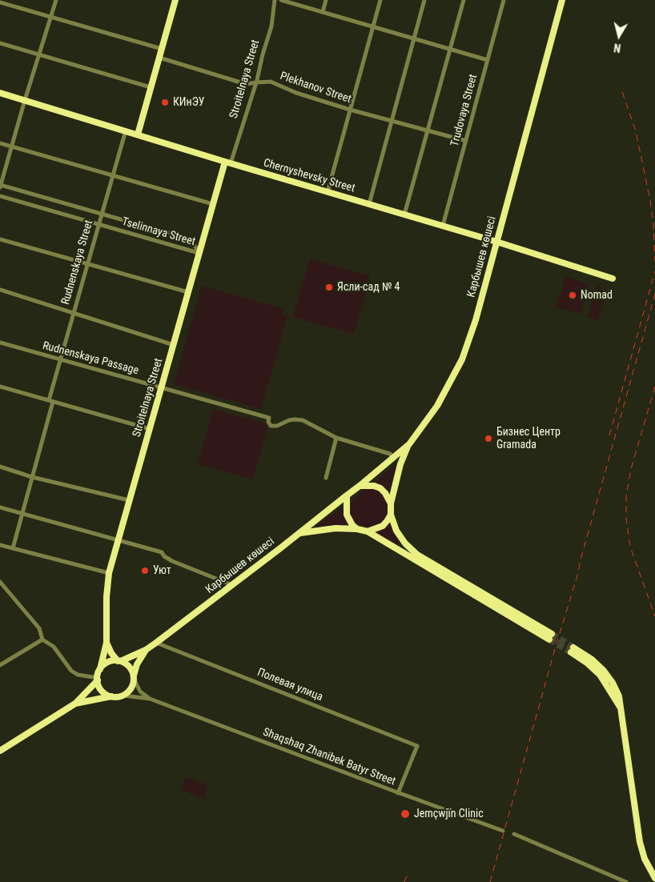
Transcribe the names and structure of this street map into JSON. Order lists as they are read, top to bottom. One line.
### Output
{"streets":{"main road":["Stroitelnaya Street","Chernyshevsky Street","Карбышев көшесі"],"street":["Plekhanov Street","Trudovaya Street","Tselinnaya Street","Rudnenskaya Street","Rudnenskaya Passage","Полевая улица","Shaqshaq Zhanibek Batyr Street"]},"crossings":[["Stroitelnaya Street","Plekhanov Street"],["Stroitelnaya Street","Chernyshevsky Street"],["Stroitelnaya Street","Tselinnaya Street"],["Stroitelnaya Street","Rudnenskaya Passage"],["Stroitelnaya Street","Shaqshaq Zhanibek Batyr Street"],["Plekhanov Street","Trudovaya Street"],["Trudovaya Street","Chernyshevsky Street"],["Chernyshevsky Street","Карбышев көшесі"],["Chernyshevsky Street","Rudnenskaya Street"],["Tselinnaya Street","Rudnenskaya Street"],["Карбышев көшесі","Полевая улица"],["Rudnenskaya Street","Rudnenskaya Passage"],["Полевая улица","Shaqshaq Zhanibek Batyr Street"]],"places":["КИнЭУ","Ясли-сад № 4","Nomad","Бизнес Центр Gramada","Уют","Jemçwjïn Clinic"],"north":"bottom"}
